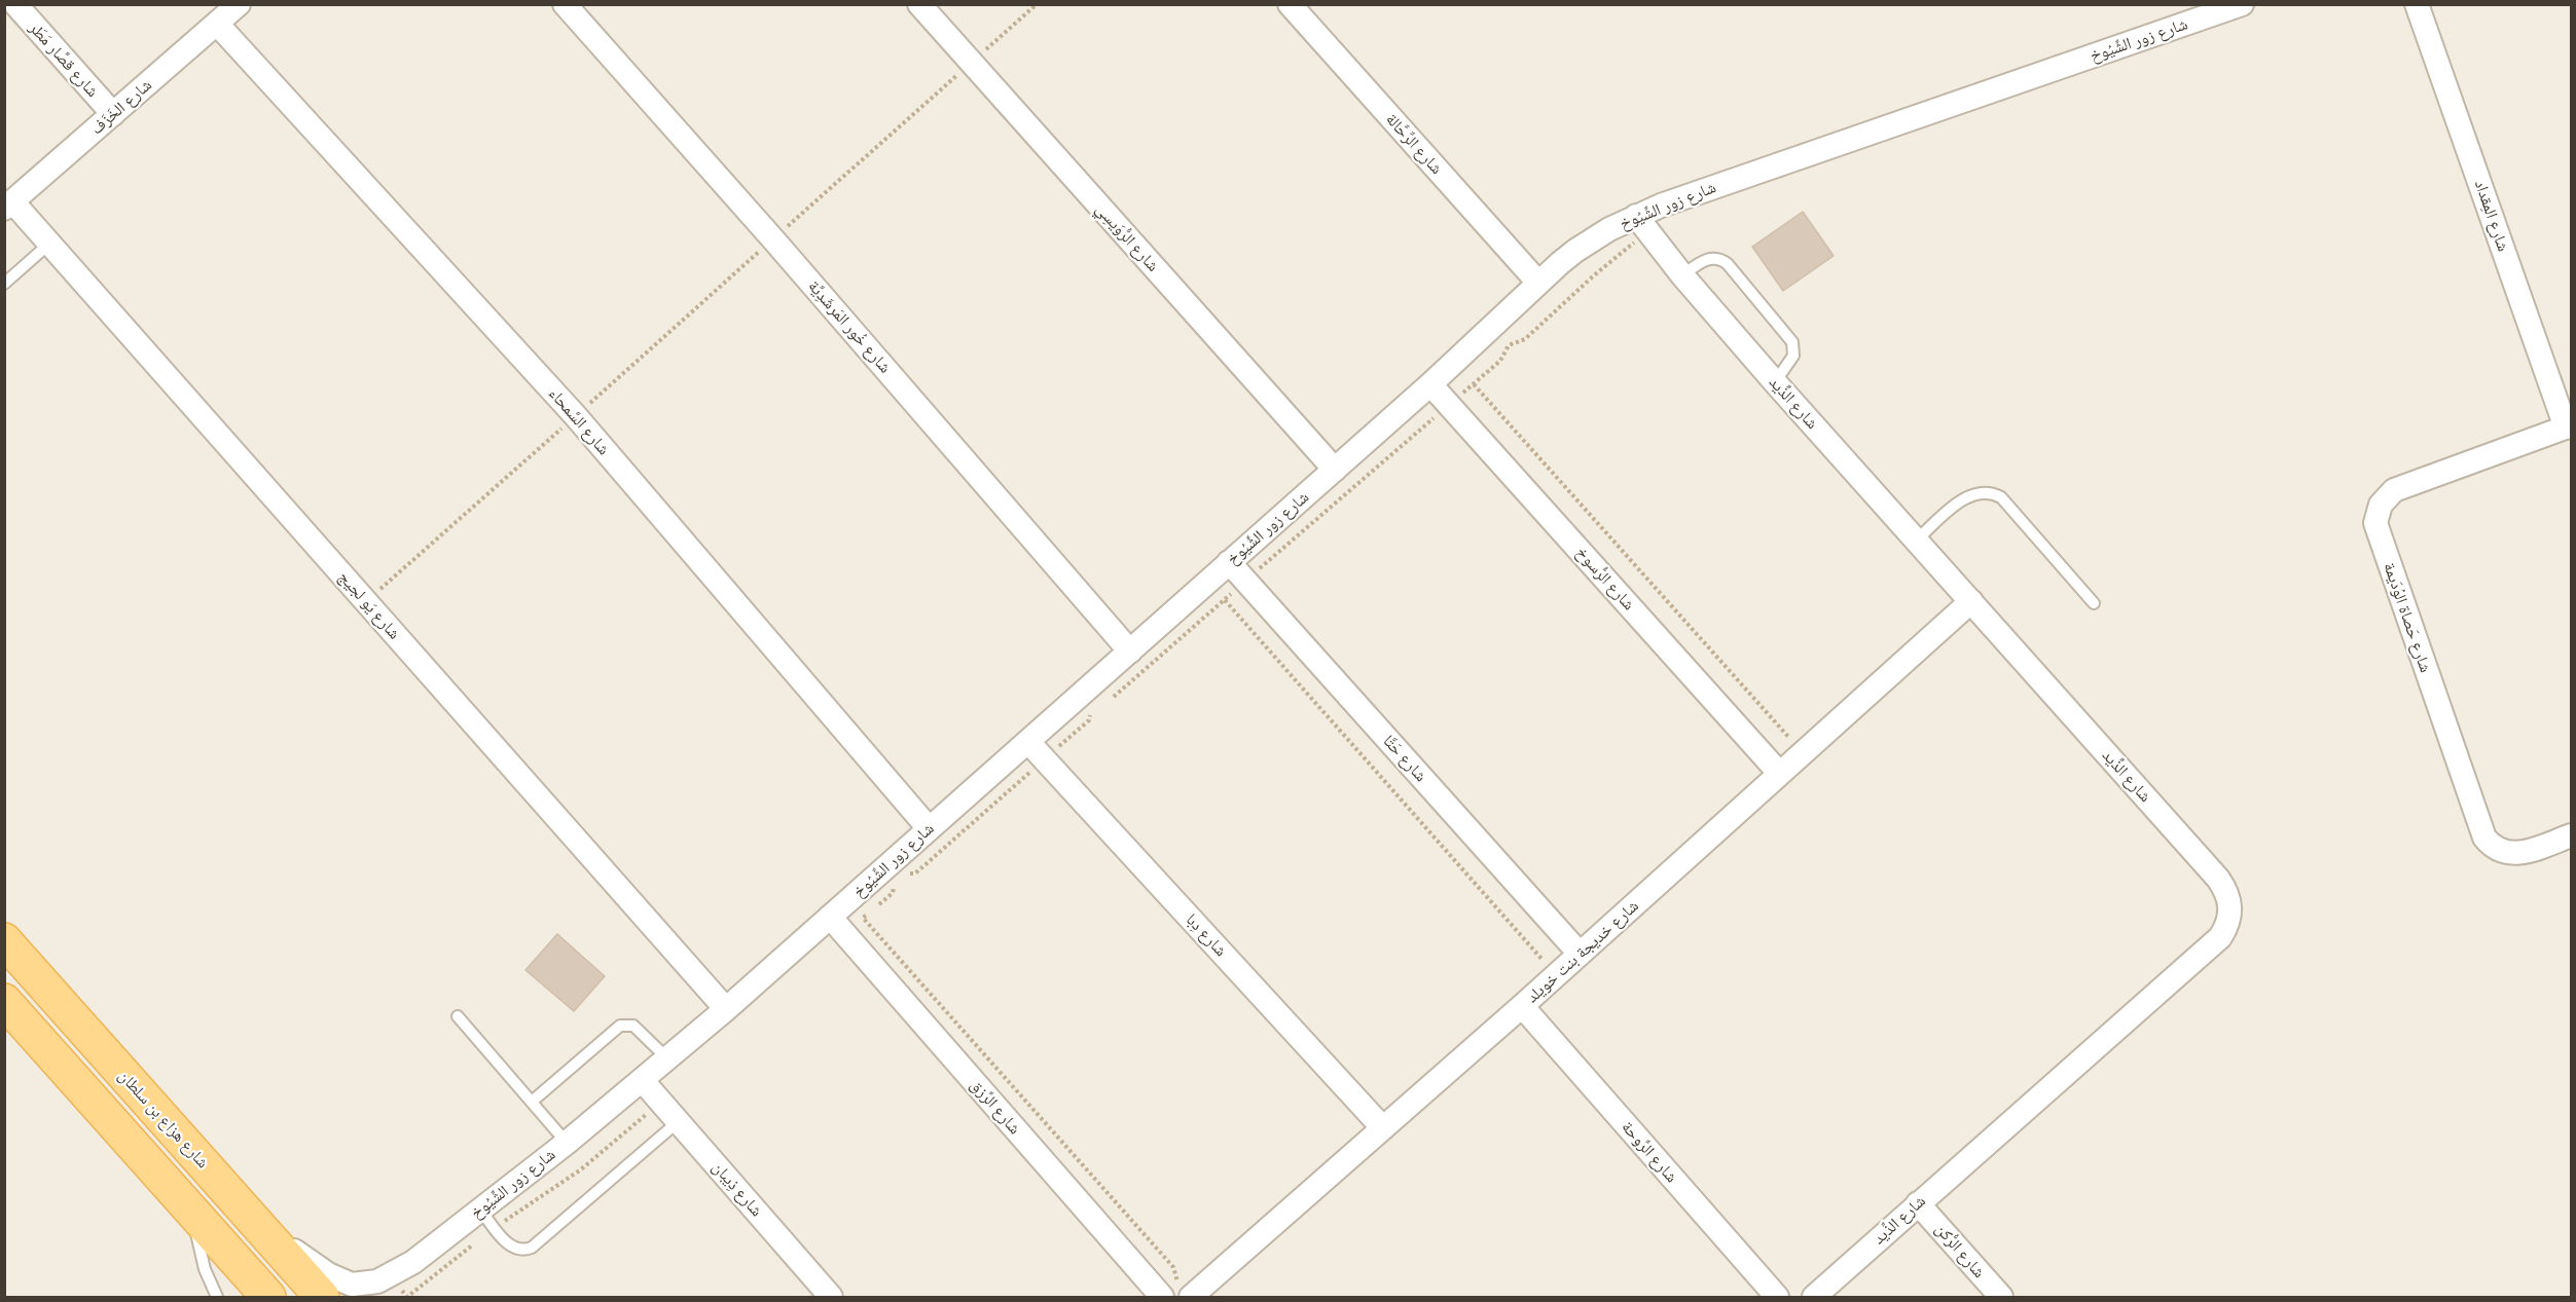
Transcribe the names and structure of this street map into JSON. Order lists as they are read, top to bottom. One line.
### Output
{"streets":{"main road":["شارع هزاع بن سلطان"],"street":["شارع زور الشِّيُوخ","شارع قصَّار مَطَر","شارع الخَزَف","شارع الرَّحَّالة","شارع المِقداد","شارع الرُّوَيسِي","شارع خُور المَرشَدِيَّة","شارع الذِّيد","شارع السَّمحاء","شارع الرُّسوخ","شارع يَو لجيج","شارع حَصاة الوُدَيمة","شارع حَتَّا","شارع دِبا","شارع خديجة بنت خويلد","شارع الرِّزق","شارع الرَّوحة","شارع ذِيبان","شارع الرُّكن"]},"crossings":[["شارع زور الشِّيُوخ","شارع الرَّحَّالة"],["شارع زور الشِّيُوخ","شارع الرُّوَيسِي"],["شارع زور الشِّيُوخ","شارع خُور المَرشَدِيَّة"],["شارع زور الشِّيُوخ","شارع الذِّيد"],["شارع زور الشِّيُوخ","شارع السَّمحاء"],["شارع زور الشِّيُوخ","شارع الرُّسوخ"],["شارع زور الشِّيُوخ","شارع يَو لجيج"],["شارع زور الشِّيُوخ","شارع حَتَّا"],["شارع زور الشِّيُوخ","شارع دِبا"],["شارع زور الشِّيُوخ","شارع الرِّزق"],["شارع زور الشِّيُوخ","شارع هزاع بن سلطان"],["شارع زور الشِّيُوخ","شارع ذِيبان"],["شارع قصَّار مَطَر","شارع الخَزَف"],["شارع الخَزَف","شارع السَّمحاء"],["شارع الخَزَف","شارع يَو لجيج"],["شارع المِقداد","شارع حَصاة الوُدَيمة"],["شارع الذِّيد","شارع خديجة بنت خويلد"],["شارع الذِّيد","شارع الرُّكن"],["شارع الرُّسوخ","شارع خديجة بنت خويلد"],["شارع حَتَّا","شارع خديجة بنت خويلد"],["شارع دِبا","شارع خديجة بنت خويلد"],["شارع خديجة بنت خويلد","شارع الرَّوحة"]]}
